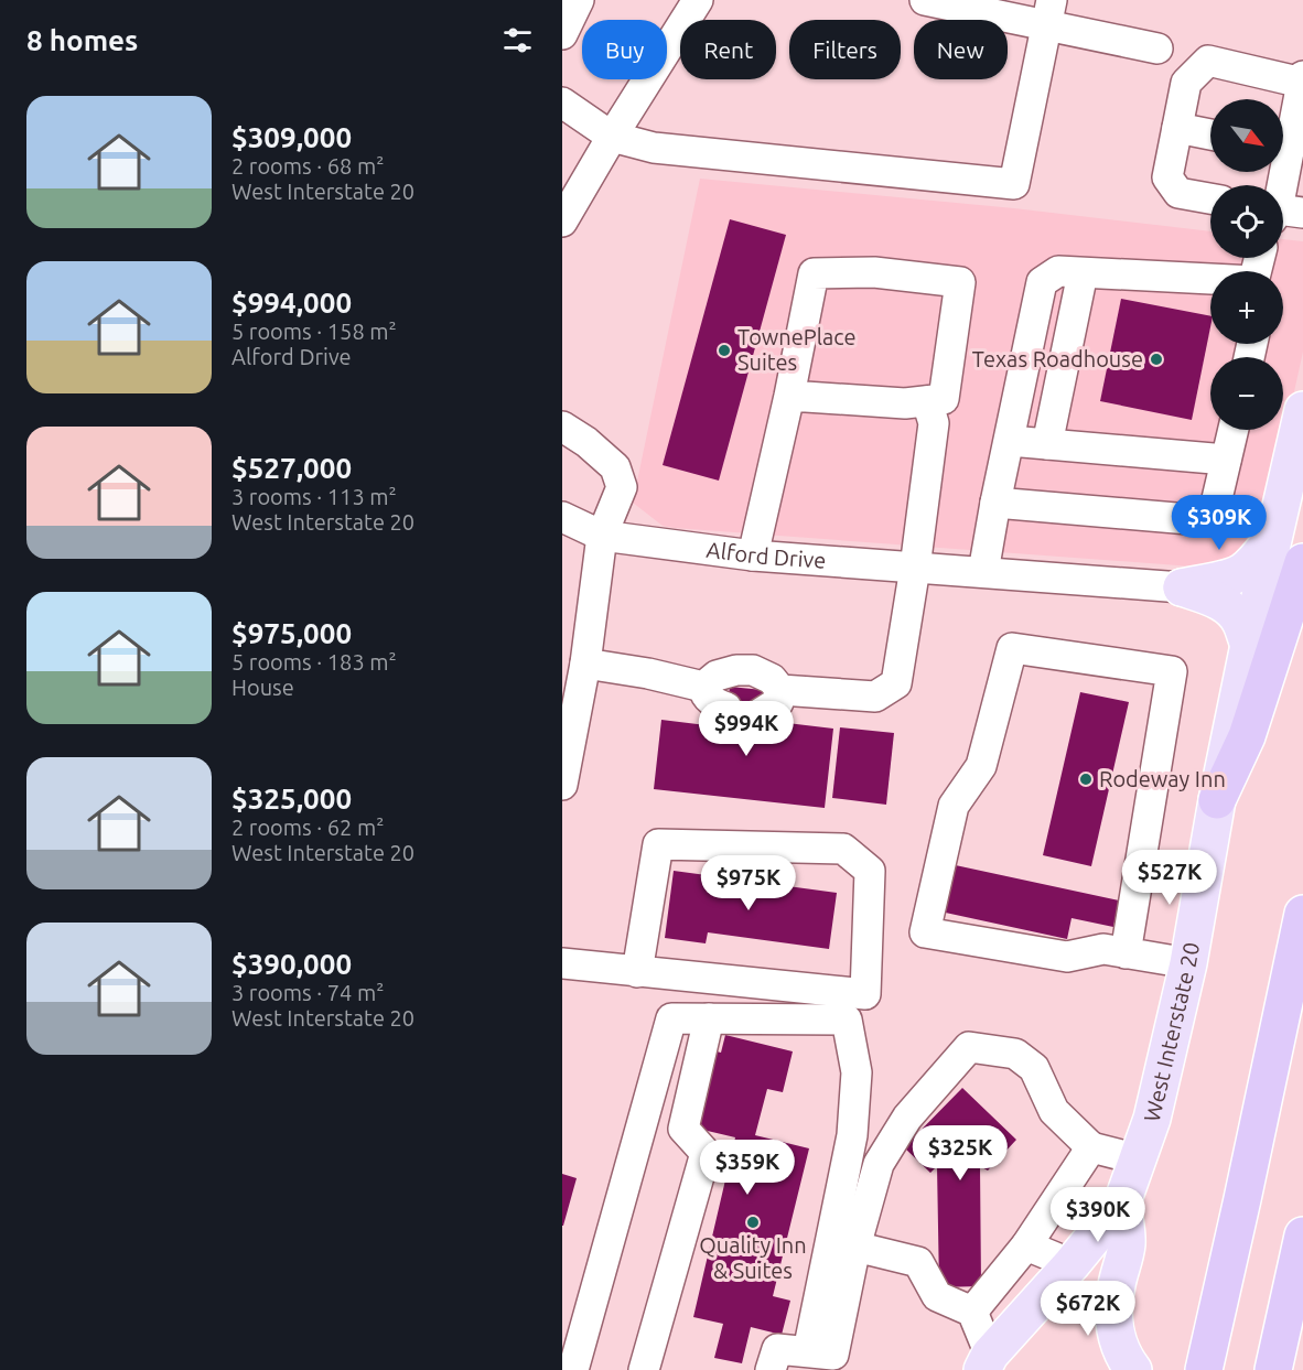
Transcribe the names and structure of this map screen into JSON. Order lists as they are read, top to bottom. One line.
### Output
{"streets":{"main road":["West Interstate 20"],"street":["Alford Drive"]},"places":["TownePlace Suites","Texas Roadhouse","Rodeway Inn","Quality Inn & Suites"],"north":"bottom right","page":{"heading":"8 homes","chip":["Buy","Rent","Filters","New"],"list":[{"name":"$309,000","note":"2 rooms · 68 m² · West Interstate 20"},{"name":"$994,000","note":"5 rooms · 158 m² · Alford Drive"},{"name":"$527,000","note":"3 rooms · 113 m² · West Interstate 20"},{"name":"$975,000","note":"5 rooms · 183 m² · House"},{"name":"$325,000","note":"2 rooms · 62 m² · West Interstate 20"},{"name":"$390,000","note":"3 rooms · 74 m² · West Interstate 20"}],"map_buttons":["+","−"],"price":["$309K","$994K","$527K","$975K","$325K","$359K","$390K","$672K"]}}
